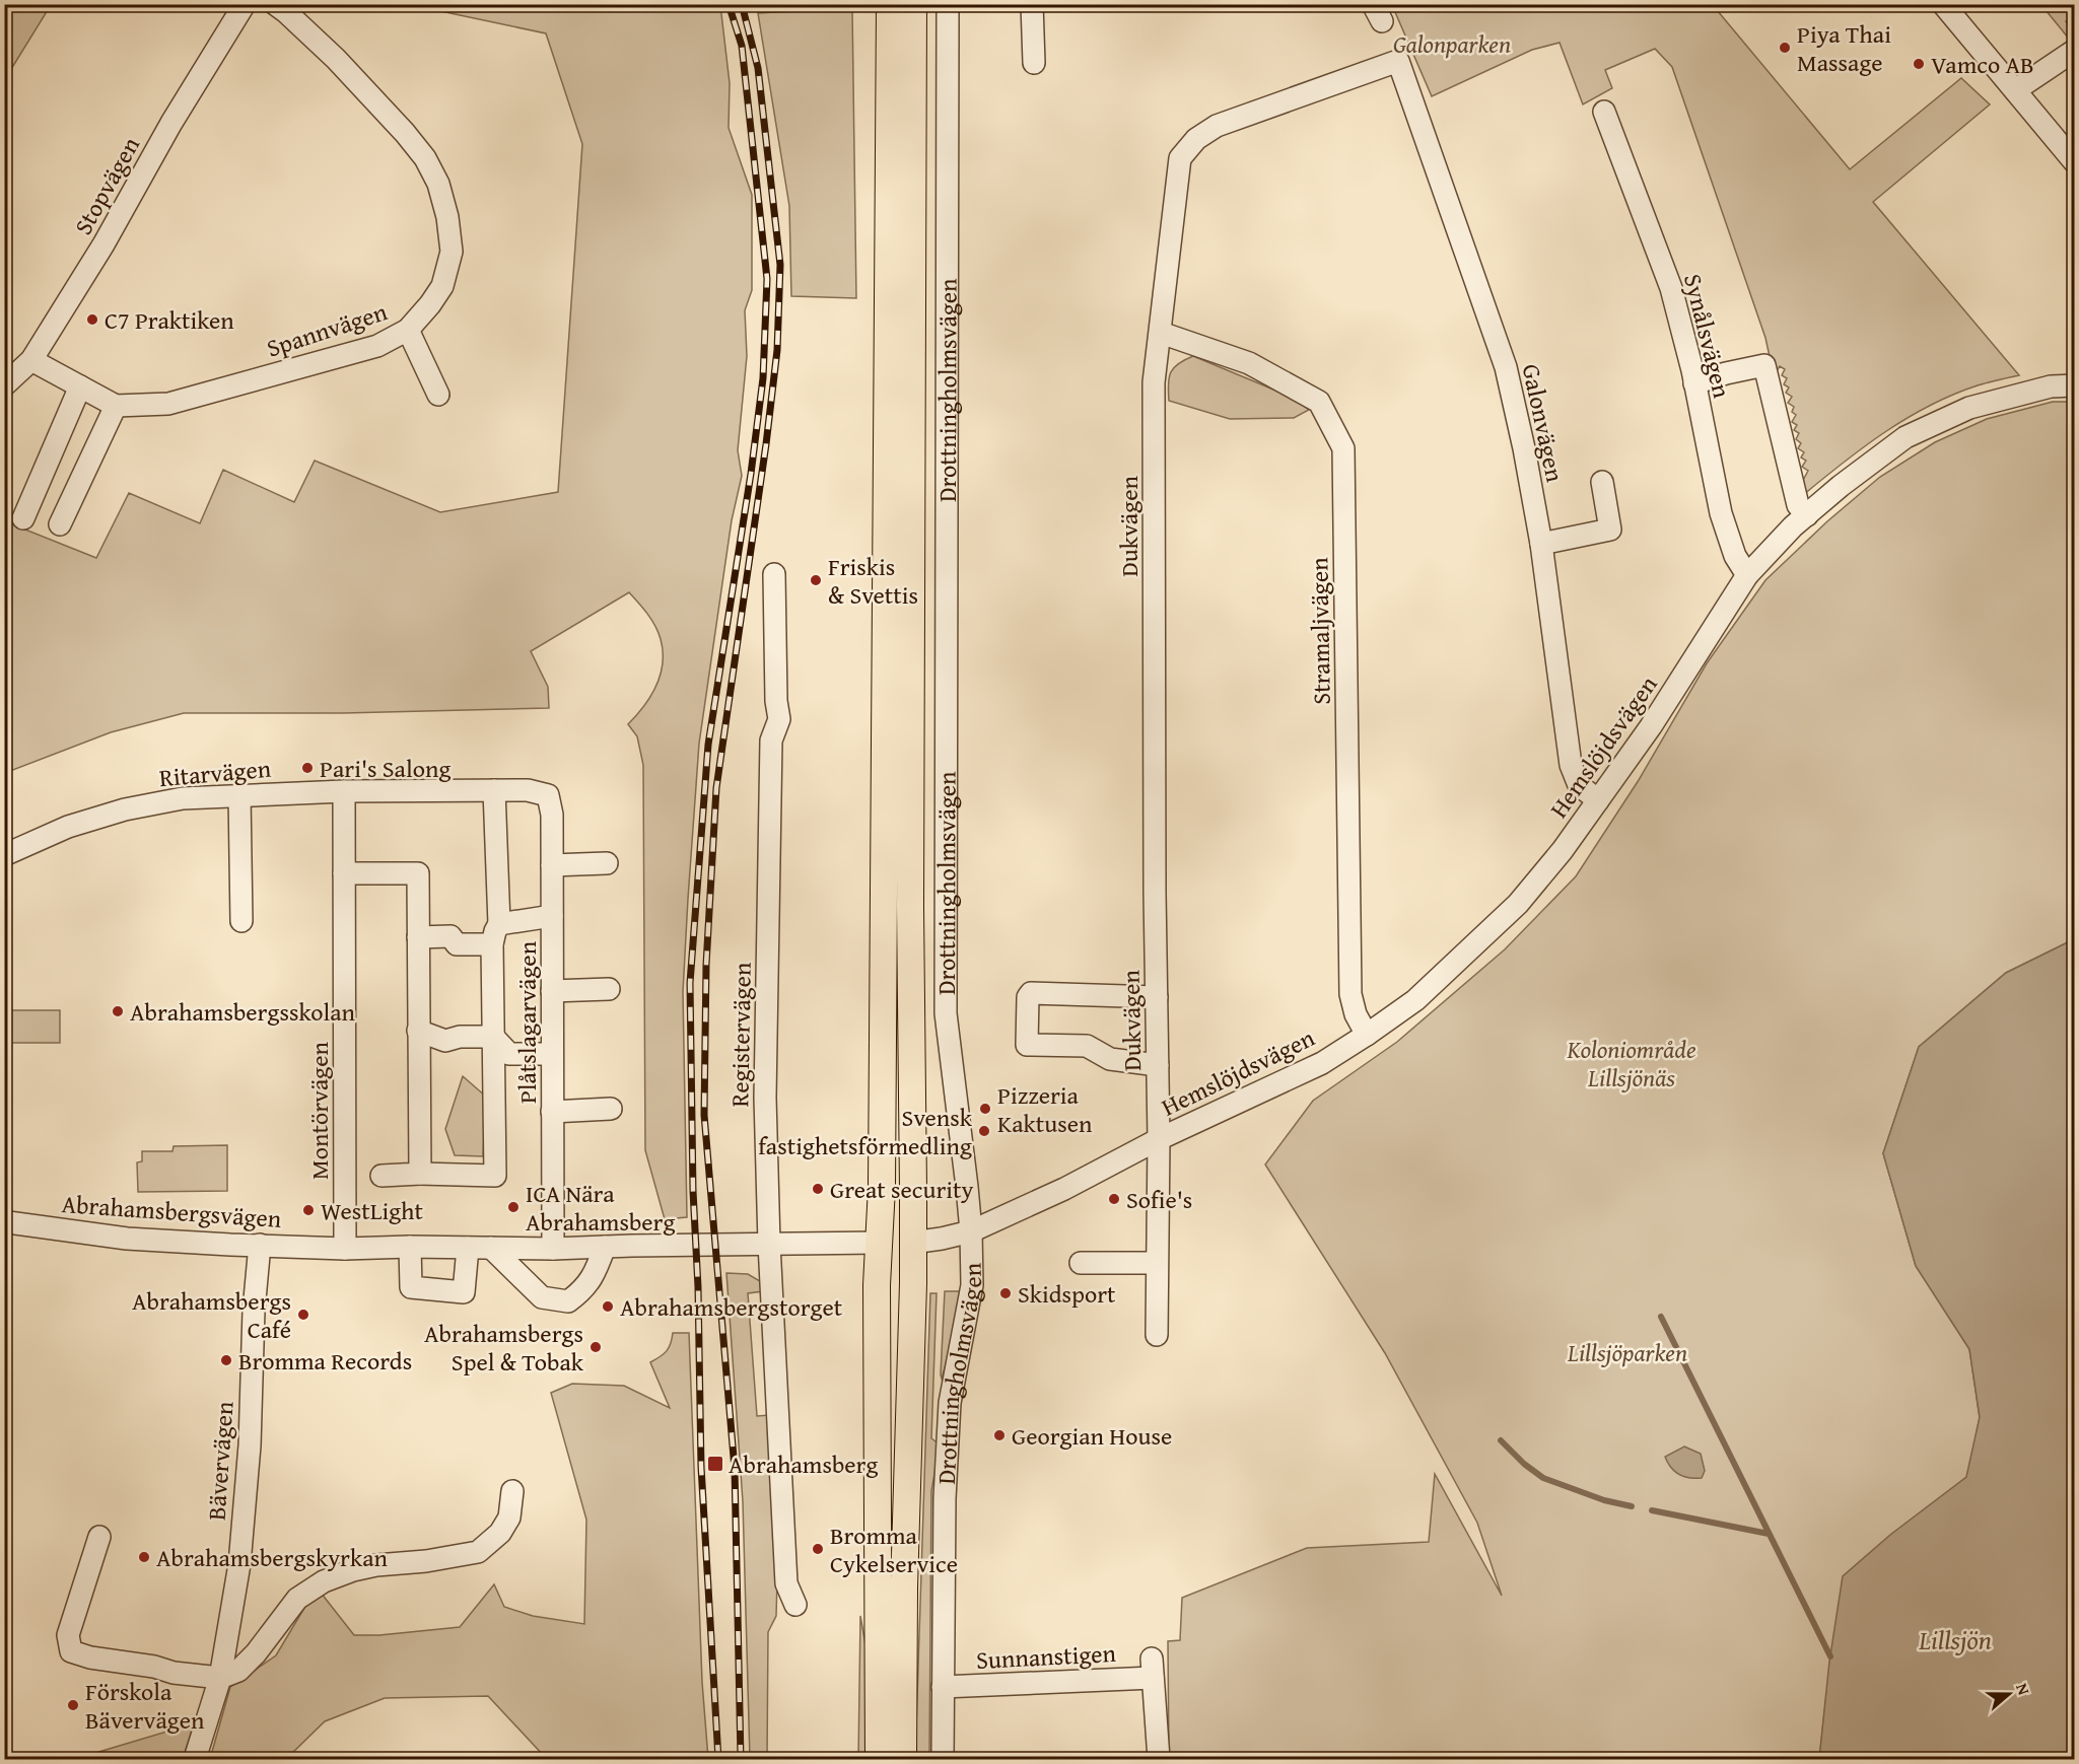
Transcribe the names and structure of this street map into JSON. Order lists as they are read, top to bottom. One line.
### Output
{"streets":{"main road":["Drottningholmsvägen"],"street":["Stopvägen","Spannvägen","Synålsvägen","Galonvägen","Dukvägen","Stramaljvägen","Hemslöjdsvägen","Ritarvägen","Plåtslagarvägen","Registervägen","Montörvägen","Abrahamsbergsvägen","Bävervägen","Sunnanstigen"]},"crossings":[["Synålsvägen","Hemslöjdsvägen"],["Drottningholmsvägen","Hemslöjdsvägen"],["Drottningholmsvägen","Sunnanstigen"],["Galonvägen","Dukvägen"],["Galonvägen","Hemslöjdsvägen"],["Dukvägen","Stramaljvägen"],["Dukvägen","Hemslöjdsvägen"],["Stramaljvägen","Hemslöjdsvägen"],["Ritarvägen","Plåtslagarvägen"],["Ritarvägen","Montörvägen"],["Plåtslagarvägen","Abrahamsbergsvägen"],["Registervägen","Abrahamsbergsvägen"],["Montörvägen","Abrahamsbergsvägen"],["Abrahamsbergsvägen","Bävervägen"]],"water":["Lillsjön"],"parks":["Galonparken","Koloniområde Lillsjönäs","Lillsjöparken"],"places":{"other":["Piya Thai Massage","Vamco AB","C7 Praktiken","Friskis & Svettis","Pari's Salong","Abrahamsbergsskolan","Pizzeria Kaktusen","Svensk fastighetsförmedling","Great security","Sofie's","ICA Nära Abrahamsberg","WestLight","Skidsport","Abrahamsbergstorget","Abrahamsbergs Café","Abrahamsbergs Spel & Tobak","Bromma Records","Georgian House","Bromma Cykelservice","Abrahamsbergskyrkan","Förskola Bävervägen"],"transit":["Abrahamsberg"]},"north":"right"}
